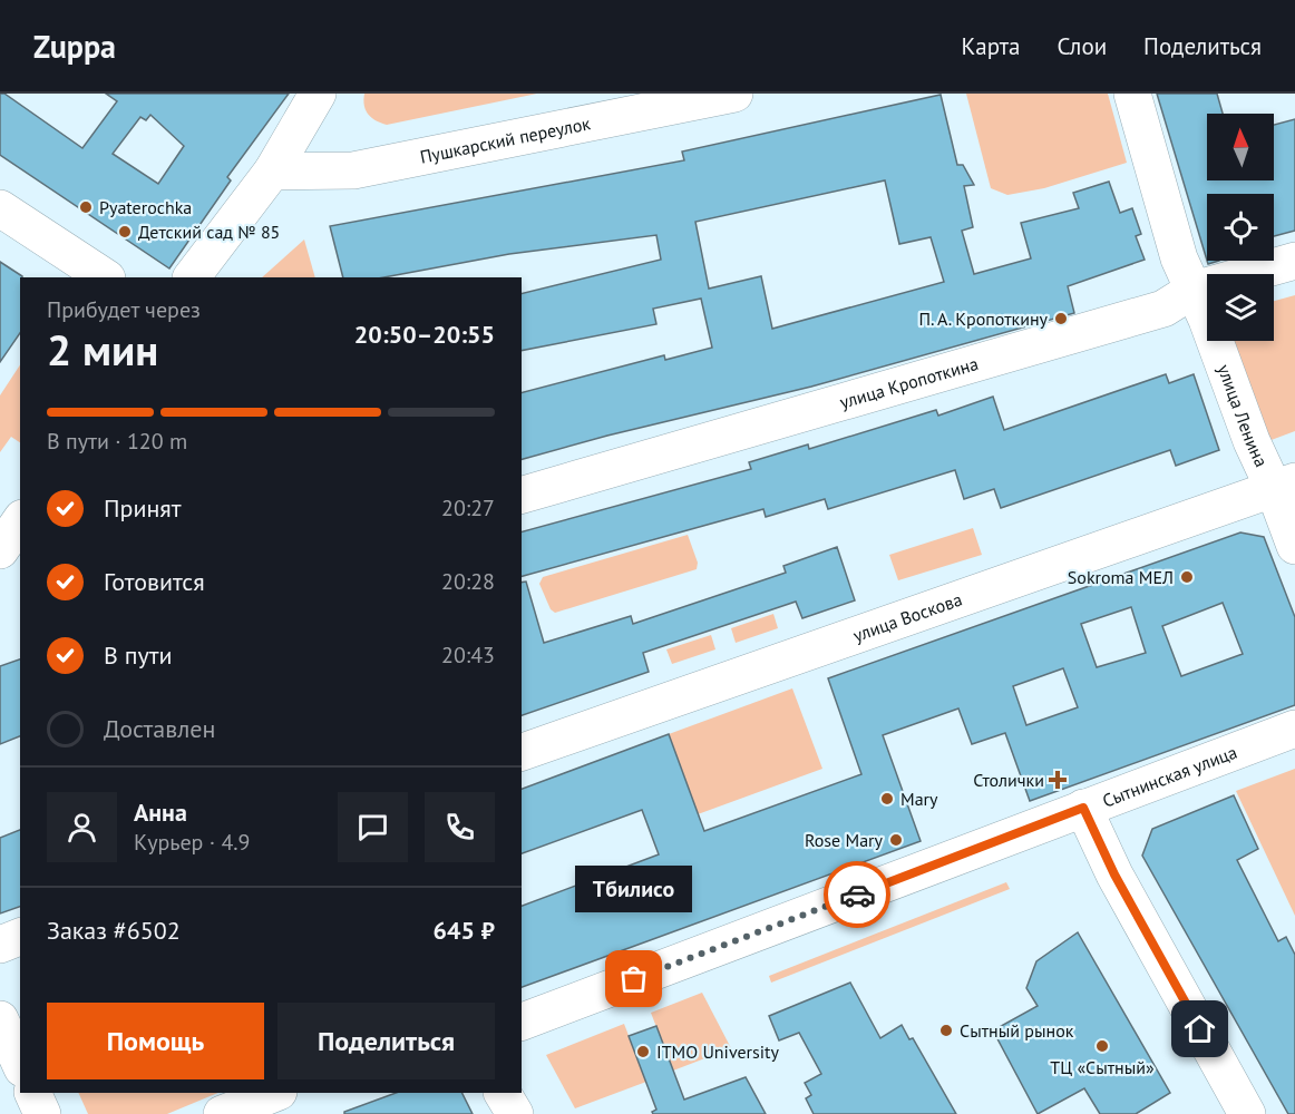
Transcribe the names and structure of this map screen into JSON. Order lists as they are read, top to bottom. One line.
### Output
{"streets":{"street":["Пушкарский переулок","улица Кропоткина","улица Ленина","улица Воскова","Сытнинская улица"]},"crossings":[["улица Кропоткина","улица Ленина"],["улица Ленина","улица Воскова"]],"places":{"other":["Pyaterochka","Детский сад № 85","П. А. Кропоткину","Sokroma МЕЛ","Mary","Rose Mary","Тбилисо","Сытный рынок","ТЦ «Сытный»","ITMO University"],"health":["Столички"]},"north":"top","page":{"header":"Zuppa","nav":["Карта","Слои","Поделиться"],"heading":["2 мин","Прибудет через","20:50–20:55"],"panel":["Анна","Курьер · 4.9","Заказ #6502","645 ₽"],"bar":"В пути · 120 m","list":[["Принят","20:27"],["Готовится","20:28"],["В пути","20:43"],"Доставлен"],"bubble":"Тбилисо","buttons":["Помощь","Поделиться"]}}
